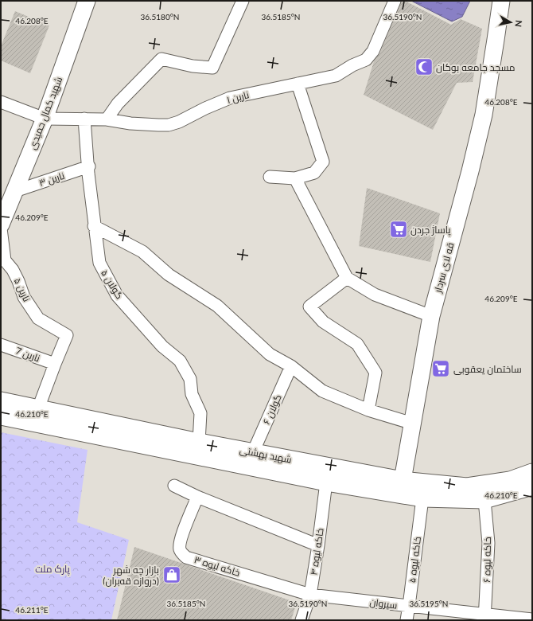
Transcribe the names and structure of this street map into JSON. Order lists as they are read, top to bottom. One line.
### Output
{"streets":{"main road":["شهید کمال حمیدی","قه لای سردار","شهید بهشتی"],"street":["نارین ۱","نارین ۳","گولان ۵","نارین ۵","نارین 7","گولان ۶","خاکه لیوه ۴","خاکه لیوه ۵","خاکه لیوه ۶","خاکه لیوه ۳","سیروان"]},"crossings":[["نارین ۱","شهید کمال حمیدی"],["نارین ۱","گولان ۵"],["شهید کمال حمیدی","نارین ۳"],["نارین ۳","گولان ۵"],["قه لای سردار","شهید بهشتی"],["گولان ۵","شهید بهشتی"],["نارین ۵","نارین 7"],["گولان ۶","شهید بهشتی"],["شهید بهشتی","خاکه لیوه ۴"],["شهید بهشتی","خاکه لیوه ۵"],["شهید بهشتی","خاکه لیوه ۶"],["خاکه لیوه ۴","خاکه لیوه ۳"],["خاکه لیوه ۴","سیروان"],["خاکه لیوه ۵","سیروان"],["خاکه لیوه ۶","سیروان"],["خاکه لیوه ۳","سیروان"]],"parks":["پارک ملت"],"places":{"mosque":["مسجد جامعه بوکان"],"supermarket":["پاساژ جردن","ساختمان یعقوبی"],"shop":["بازار چه شهر (دروازه قه‌بران)"]},"north":"right","coordinates":["36.5180°N","36.5185°N","36.5190°N","46.208°E","46.209°E","46.210°E","36.5195°N","46.211°E"]}
